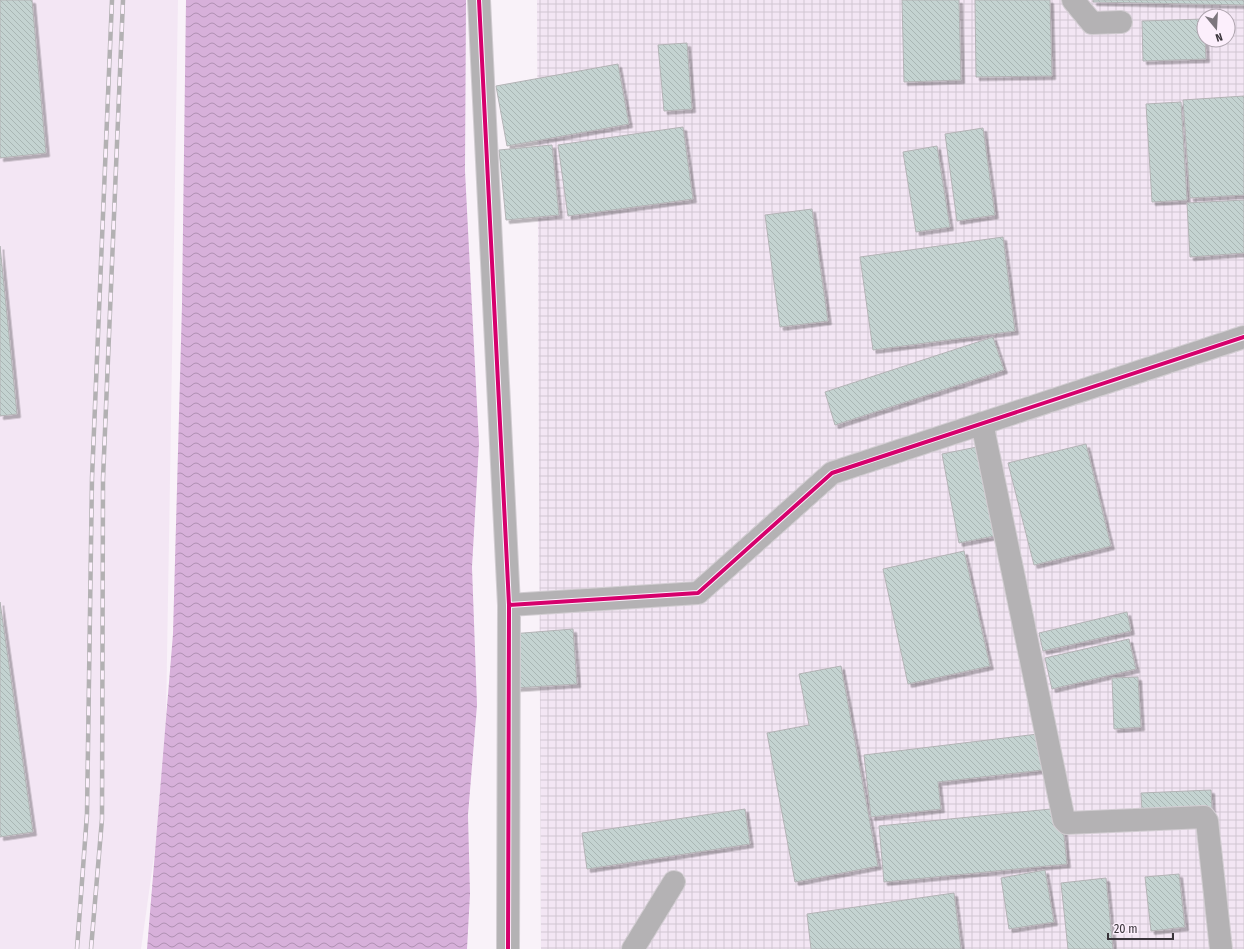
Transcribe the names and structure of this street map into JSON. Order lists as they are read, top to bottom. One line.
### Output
{"scale_bar":"20 m","north":"bottom"}
